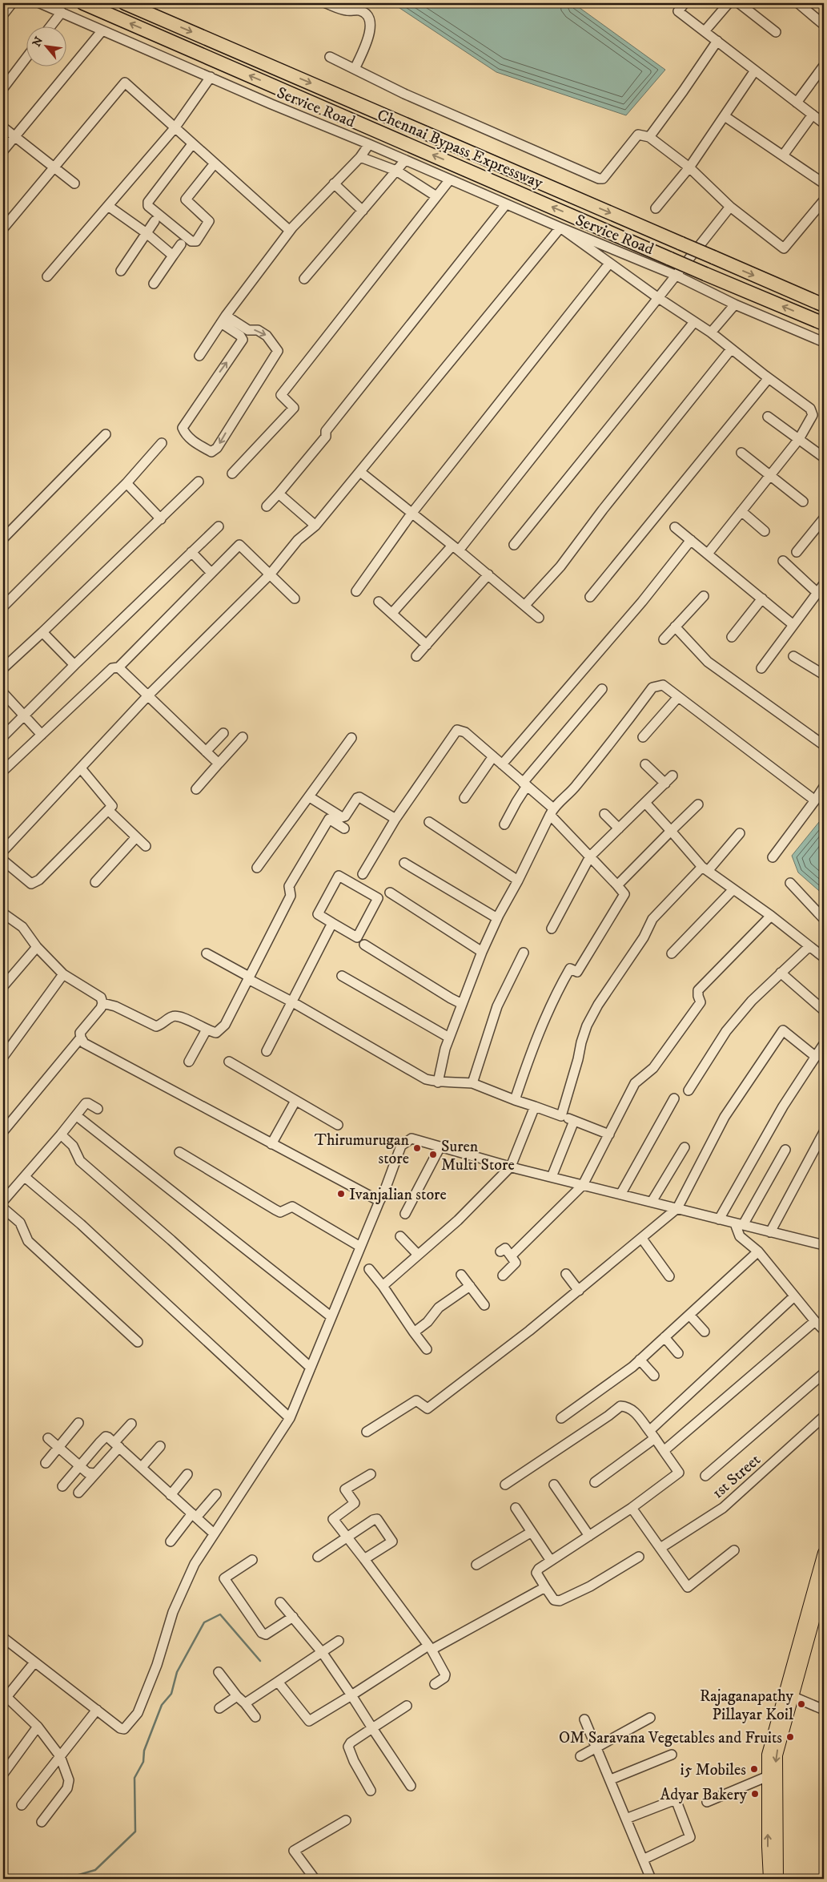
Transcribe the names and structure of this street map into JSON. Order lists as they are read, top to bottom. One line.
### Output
{"streets":{"highway":["Chennai Bypass Expressway"],"street":["Service Road","1st Street"]},"places":["Thirumurugan store","Suren Multi Store","Ivanjalian store","Rajaganapathy Pillayar Koil","OM Saravana Vegetables and Fruits","i5 Mobiles","Adyar Bakery"],"north":"top left"}
